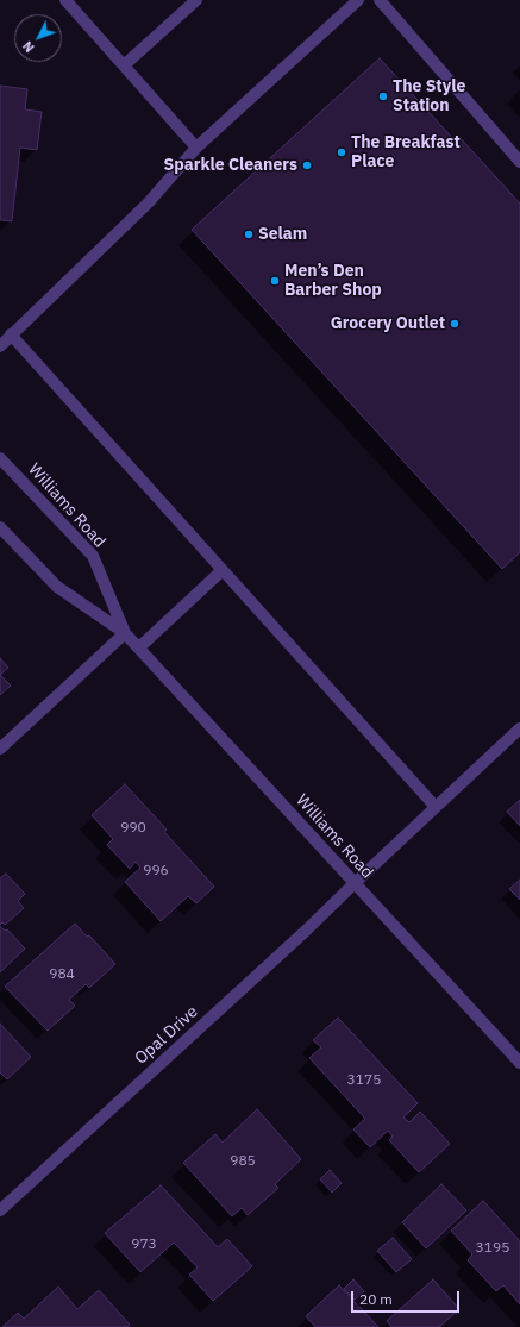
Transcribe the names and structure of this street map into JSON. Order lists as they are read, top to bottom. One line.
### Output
{"streets":{"street":["Williams Road","Opal Drive"]},"crossings":[["Williams Road","Opal Drive"]],"places":["The Style Station","The Breakfast Place","Sparkle Cleaners","Selam","Men’s Den Barber Shop","Grocery Outlet"],"house_numbers":["990","996","984","3175","985","973","3195"],"scale_bar":"20 m","north":"bottom left"}
